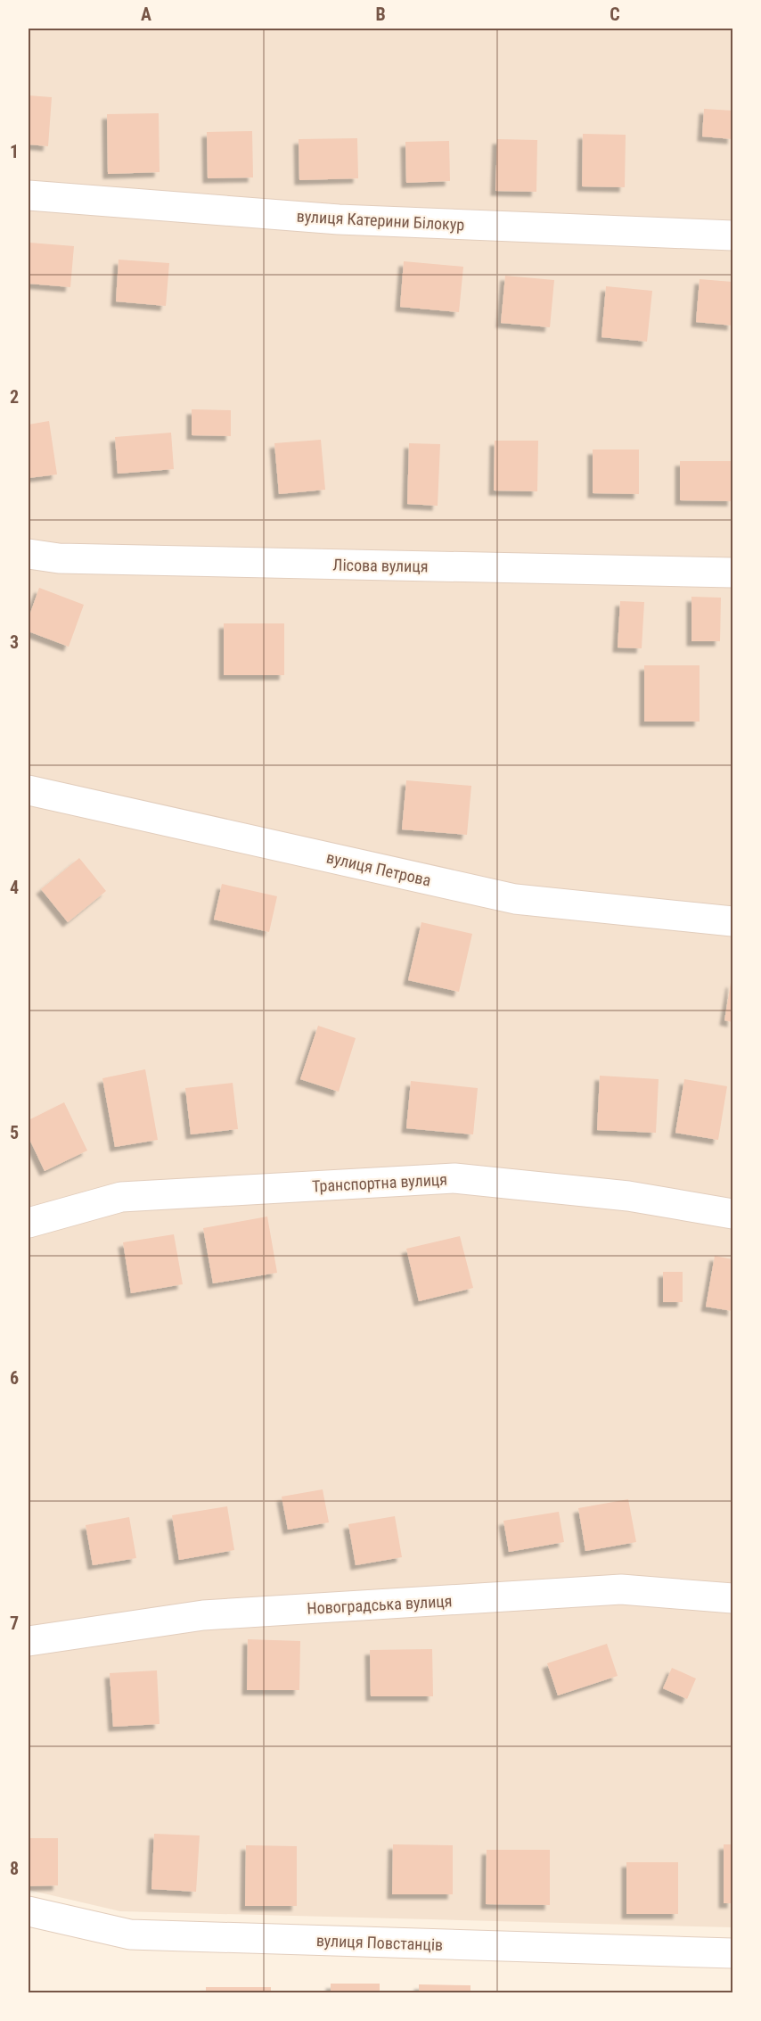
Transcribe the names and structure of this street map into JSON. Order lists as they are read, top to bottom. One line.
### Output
{"streets":{"street":["вулиця Катерини Білокур","Лісова вулиця","вулиця Петрова","Транспортна вулиця","Новоградська вулиця","вулиця Повстанців"]},"grid":{"columns":["A","B","C"],"rows":["1","2","3","4","5","6","7","8"]}}
